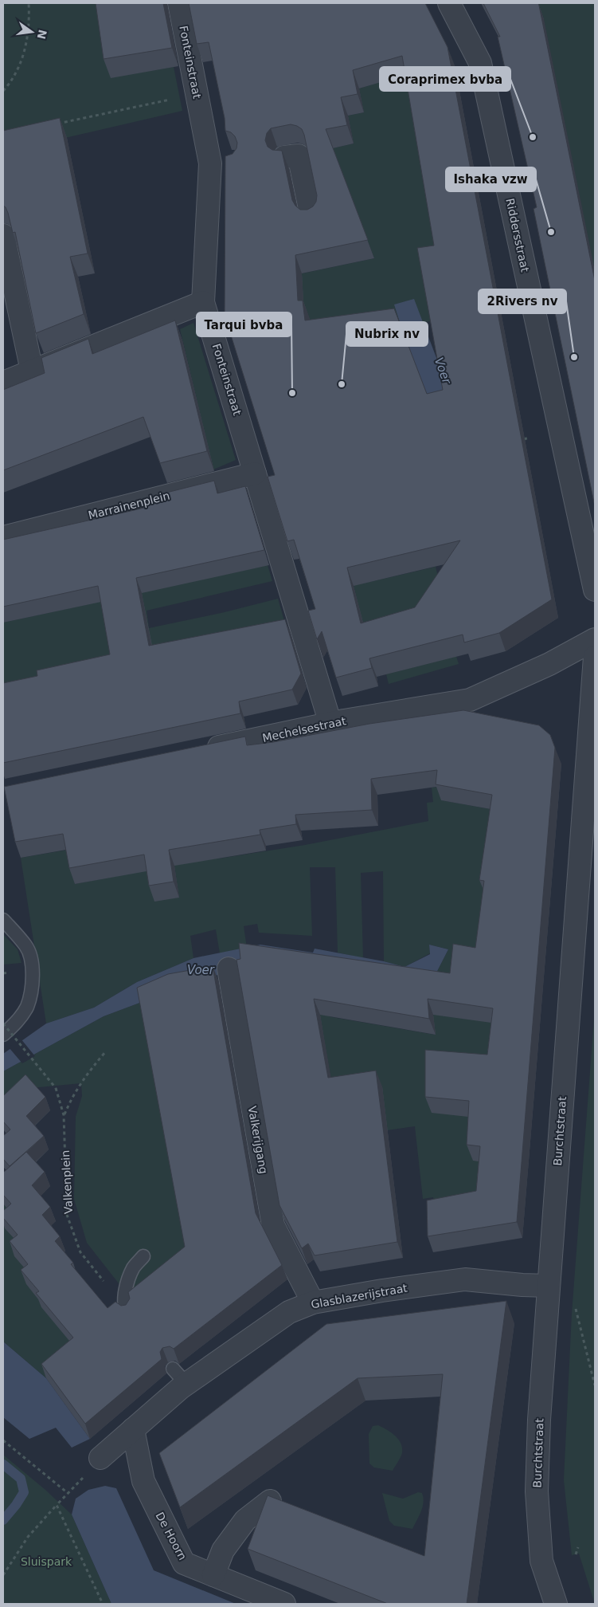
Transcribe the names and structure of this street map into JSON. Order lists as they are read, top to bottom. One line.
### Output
{"streets":{"street":["Fonteinstraat","Riddersstraat","Marrainenplein","Mechelsestraat","Burchtstraat","Valkerijgang","Glasblazerijstraat","De Hoorn"],"path":["Valkenplein"]},"crossings":[["Fonteinstraat","Marrainenplein"],["Fonteinstraat","Mechelsestraat"],["Burchtstraat","Glasblazerijstraat"],["Valkerijgang","Glasblazerijstraat"],["Glasblazerijstraat","De Hoorn"]],"water":["Voer"],"parks":["Sluispark"],"places":["Coraprimex bvba","Ishaka vzw","2Rivers nv","Nubrix nv","Tarqui bvba"],"north":"right"}
